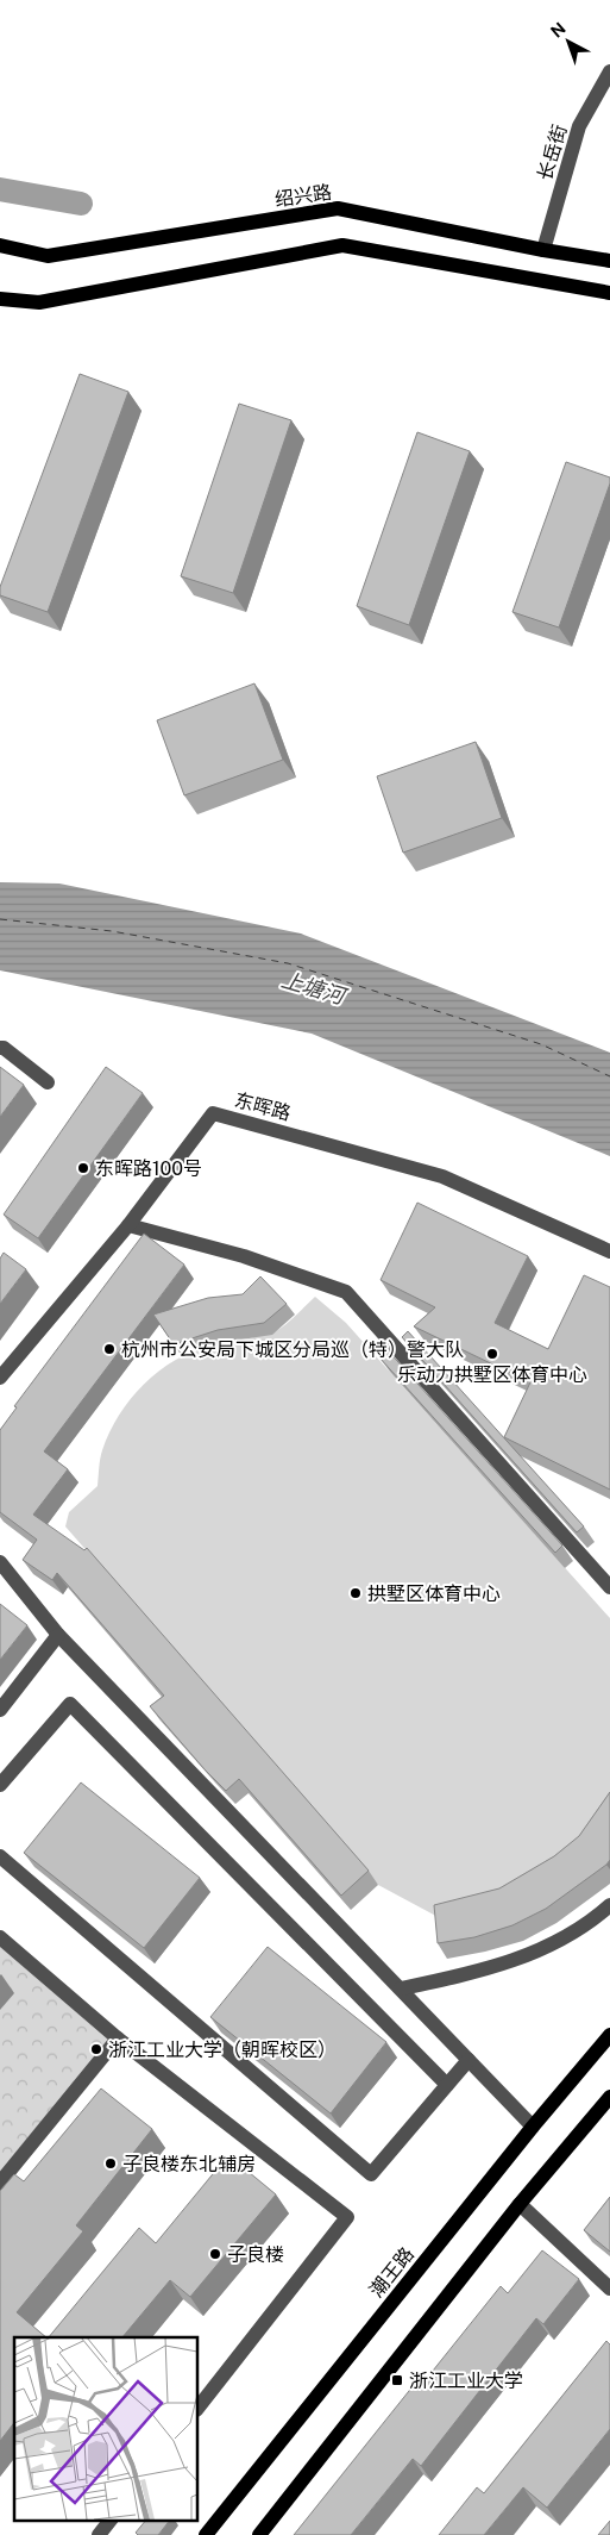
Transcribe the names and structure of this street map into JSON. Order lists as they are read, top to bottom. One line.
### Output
{"streets":{"main road":["绍兴路","潮王路"],"street":["长岳街","东晖路"]},"crossings":[["长岳街","绍兴路"]],"water":["上塘河"],"places":{"other":["东晖路100号","杭州市公安局下城区分局巡（特）警大队","乐动力拱墅区体育中心","拱墅区体育中心","浙江工业大学（朝晖校区）","子良楼东北辅房","子良楼"],"transit":["浙江工业大学"]},"north":"top left"}
